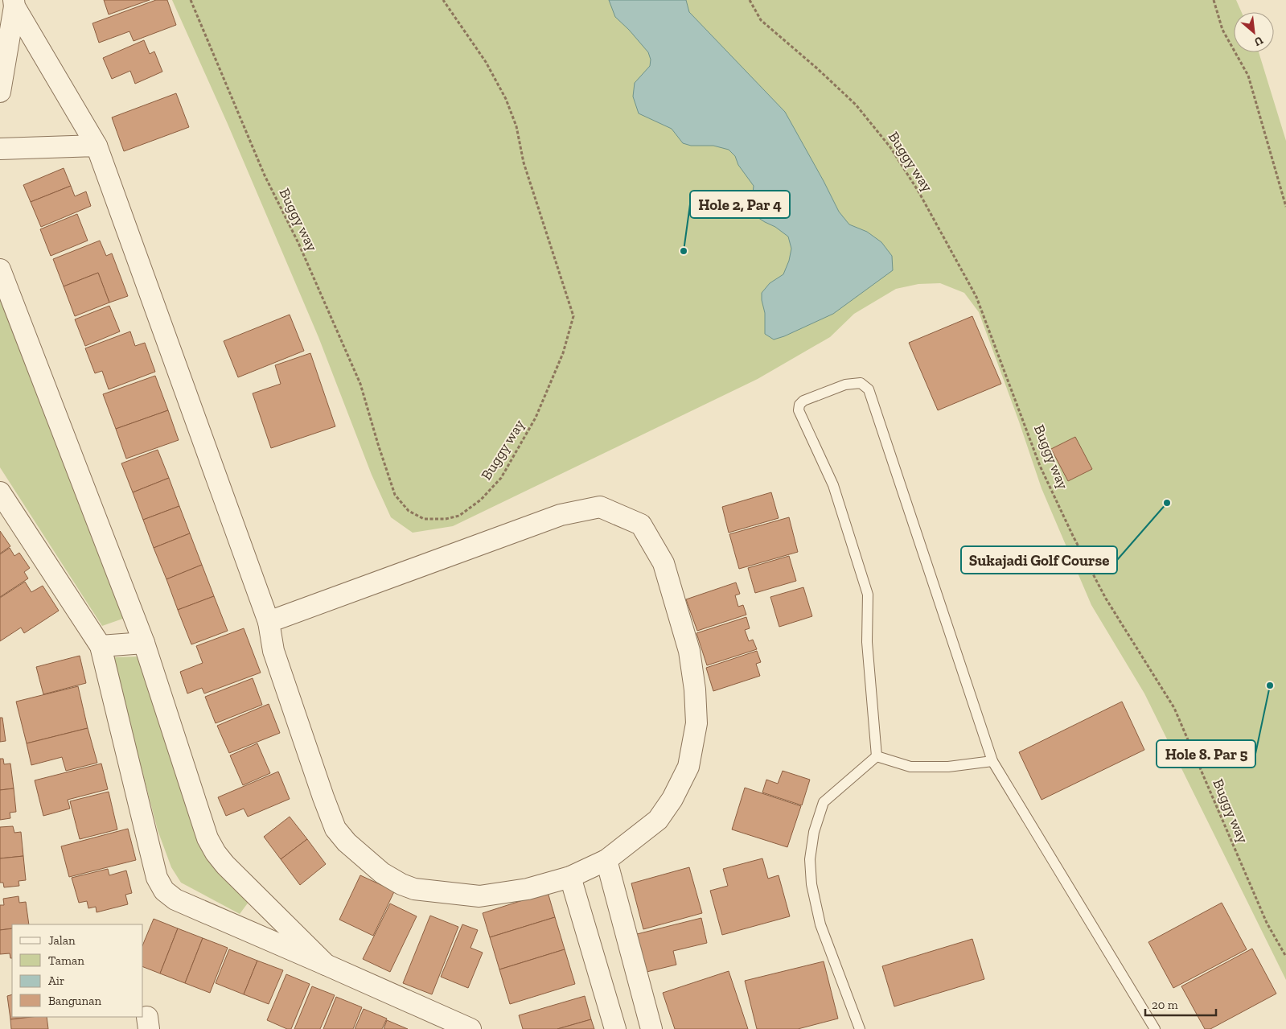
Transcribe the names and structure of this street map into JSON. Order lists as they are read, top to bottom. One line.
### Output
{"streets":{"path":["Buggy way"]},"places":["Hole 2, Par 4","Sukajadi Golf Course","Hole 8. Par 5"],"legend":["Jalan","Taman","Air","Bangunan"],"scale_bar":"20 m","north":"bottom right"}
